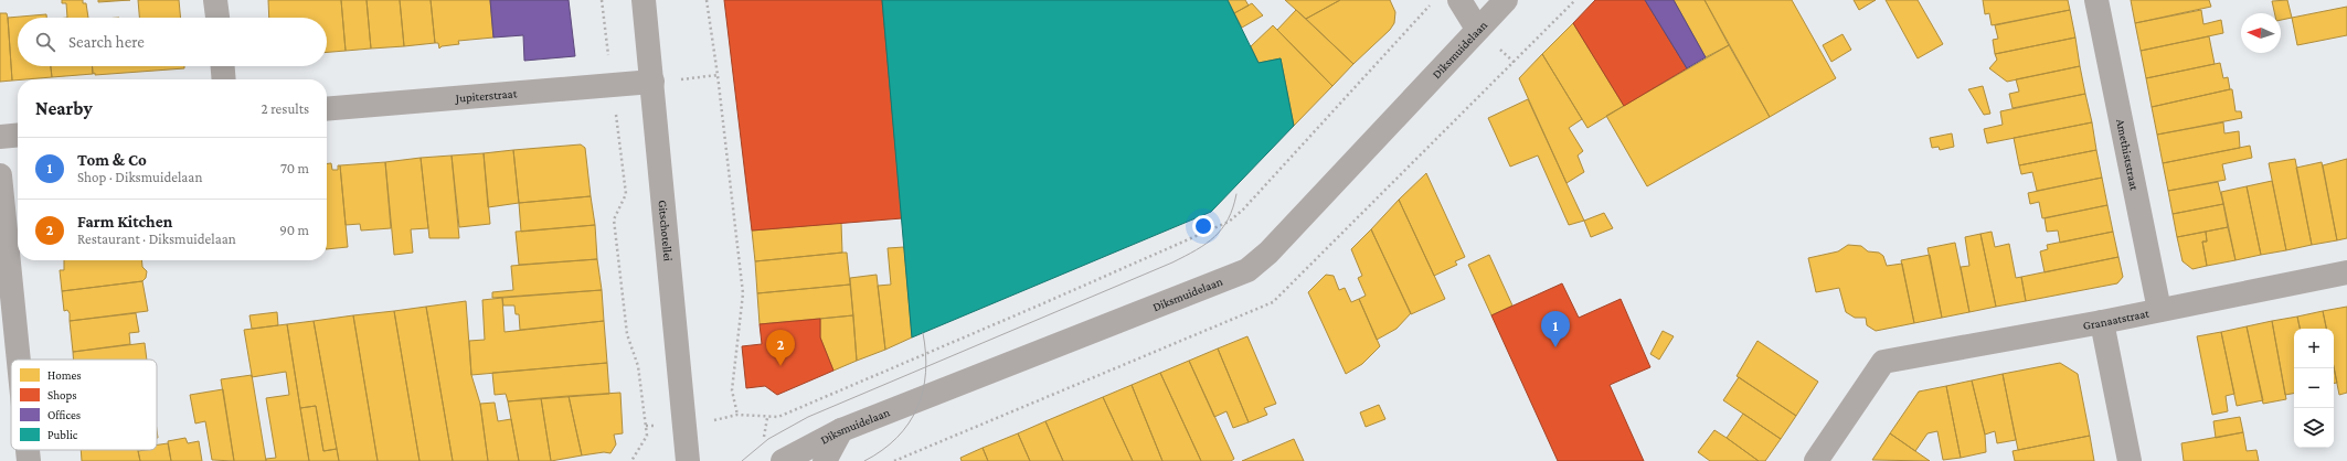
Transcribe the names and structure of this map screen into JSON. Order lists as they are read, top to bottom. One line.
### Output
{"streets":{"street":["Diksmuidelaan","Jupiterstraat","Amethiststraat","Gitschotellei","Granaatstraat"]},"crossings":[["Jupiterstraat","Gitschotellei"],["Amethiststraat","Granaatstraat"]],"legend":["Homes","Shops","Offices","Public"],"north":"left","page":{"search":"Search here","heading":["Nearby","2 results"],"list":[{"mark":"1","name":"Tom & Co","note":"Shop · Diksmuidelaan","value":"70 m"},{"mark":"2","name":"Farm Kitchen","note":"Restaurant · Diksmuidelaan","value":"90 m"}],"pins":["1","2"],"map_buttons":["+","−"]}}
